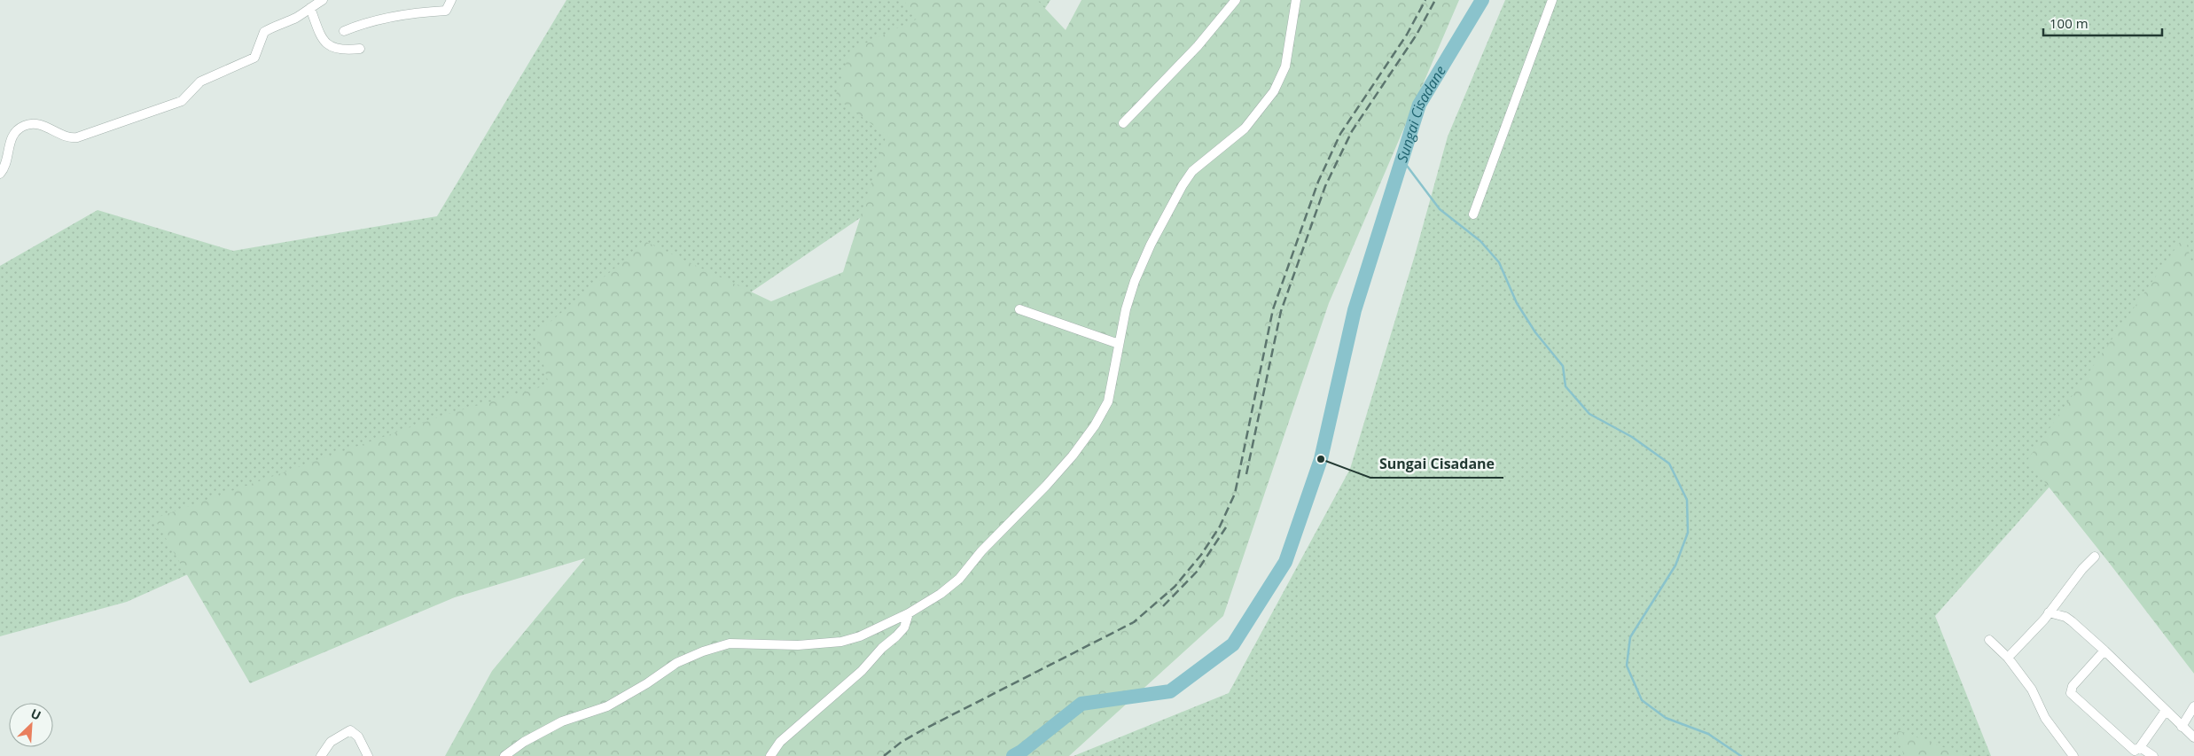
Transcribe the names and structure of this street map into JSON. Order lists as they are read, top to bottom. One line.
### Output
{"water":["Sungai Cisadane"],"places":["Sungai Cisadane"],"scale_bar":"100 m","north":"top right"}
